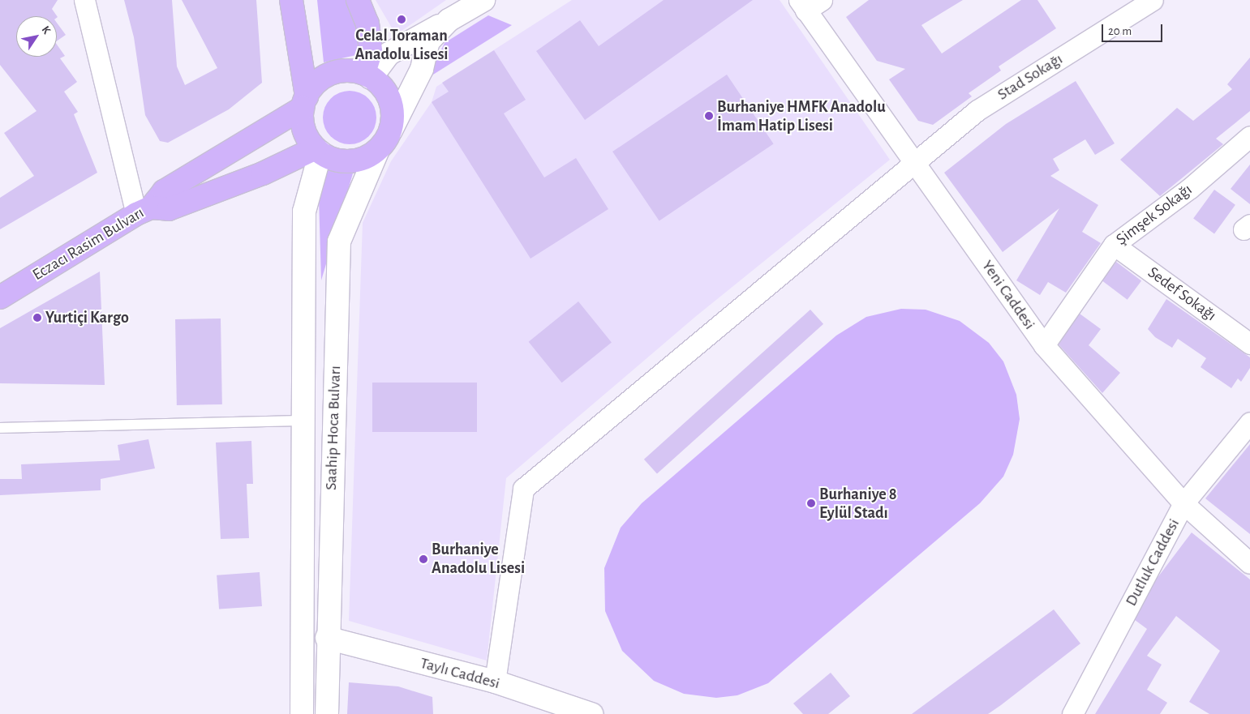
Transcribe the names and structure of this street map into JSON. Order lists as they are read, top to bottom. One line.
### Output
{"streets":{"main road":["Eczacı Rasim Bulvarı","Saahip Hoca Bulvarı","Taylı Caddesi"],"street":["Stad Sokağı","Şimşek Sokağı","Sedef Sokağı","Yeni Caddesi","Dutluk Caddesi"]},"crossings":[["Stad Sokağı","Yeni Caddesi"],["Stad Sokağı","Taylı Caddesi"],["Şimşek Sokağı","Sedef Sokağı"],["Şimşek Sokağı","Yeni Caddesi"],["Eczacı Rasim Bulvarı","Saahip Hoca Bulvarı"],["Yeni Caddesi","Dutluk Caddesi"],["Saahip Hoca Bulvarı","Taylı Caddesi"]],"places":["Celal Toraman Anadolu Lisesi","Burhaniye HMFK Anadolu İmam Hatip Lisesi","Yurtiçi Kargo","Burhaniye 8 Eylül Stadı","Burhaniye Anadolu Lisesi"],"scale_bar":"20 m","north":"top right"}
